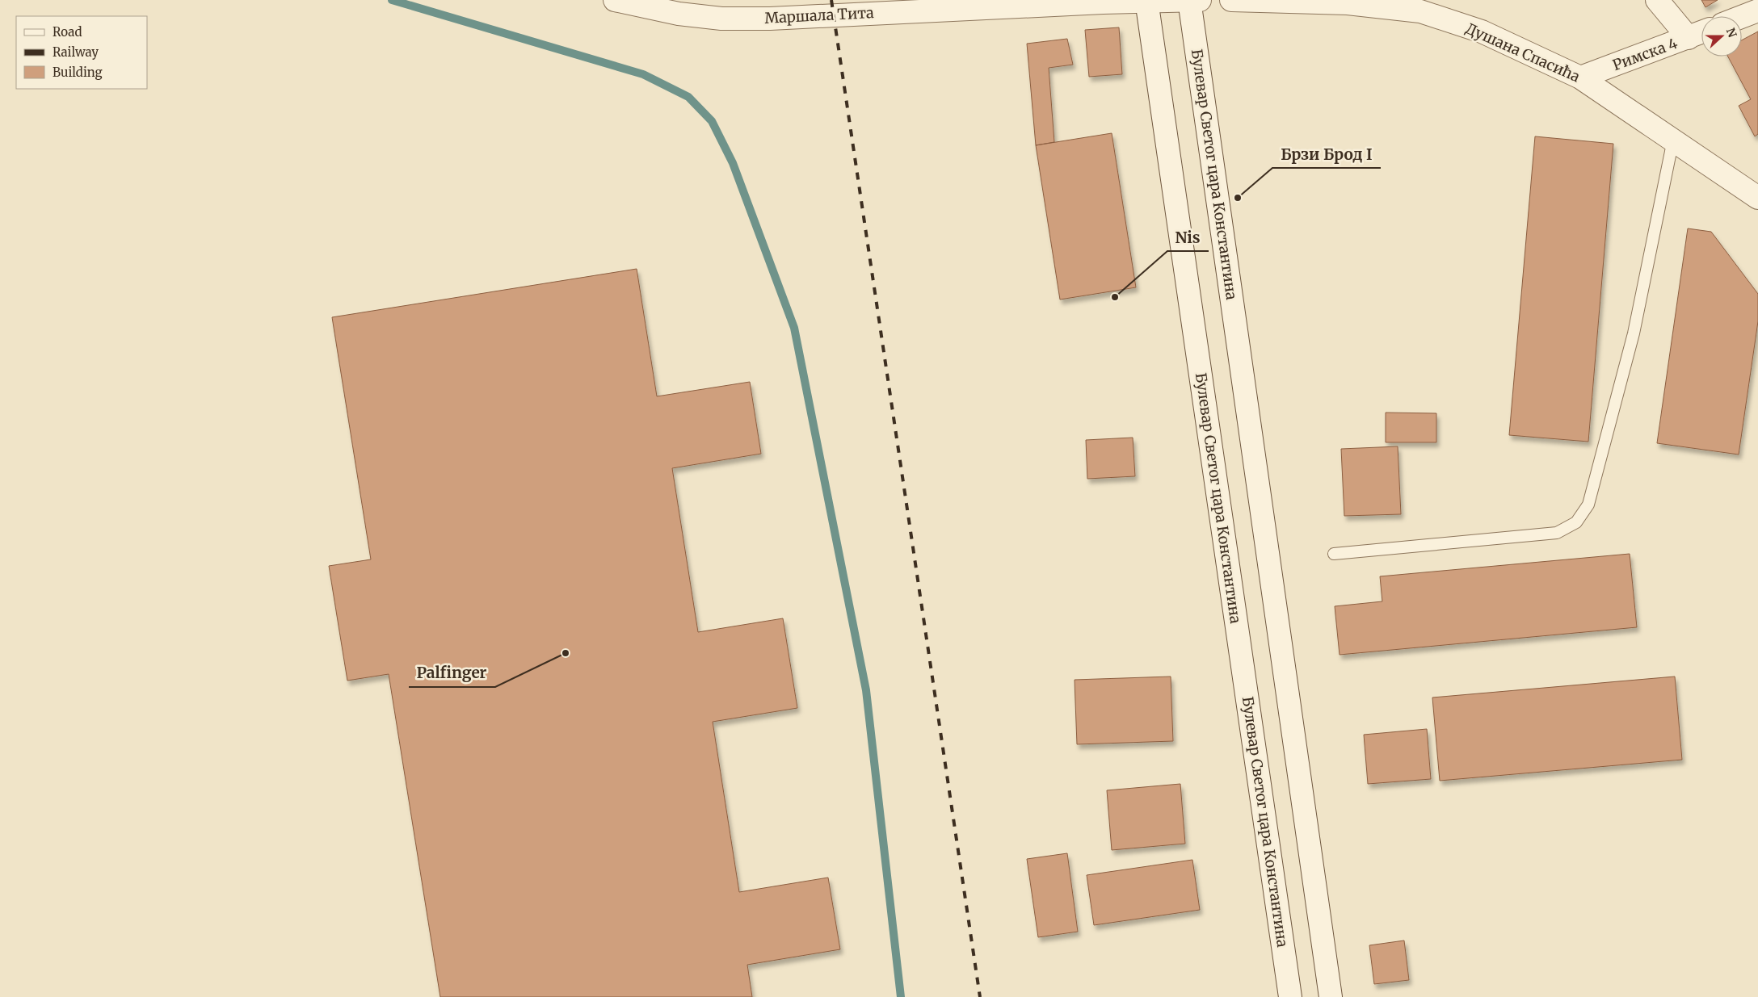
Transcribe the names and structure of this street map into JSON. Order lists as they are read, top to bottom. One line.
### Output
{"streets":{"main road":["Маршала Тита","Душана Спасића","Римска 4","Булевар Светог цара Константина"]},"crossings":[["Маршала Тита","Булевар Светог цара Константина"],["Душана Спасића","Римска 4"]],"places":["Брзи Брод I","Nis","Palfinger"],"legend":["Road","Railway","Building"],"north":"right"}
